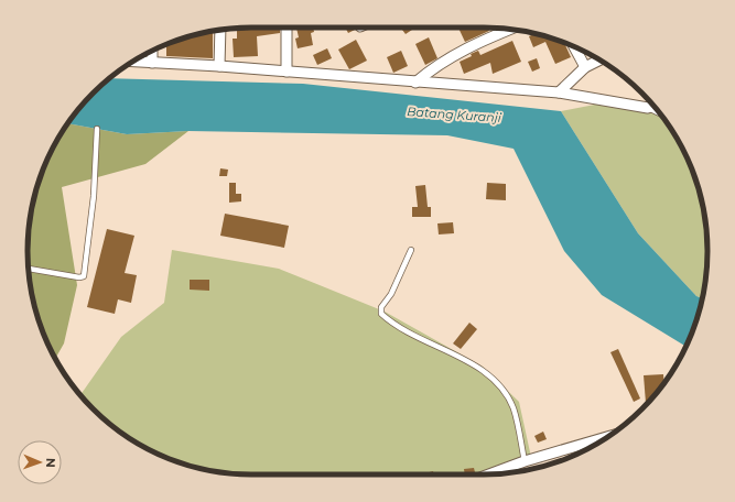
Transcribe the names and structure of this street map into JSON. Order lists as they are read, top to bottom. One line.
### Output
{"water":["Batang Kuranji"],"north":"right"}
